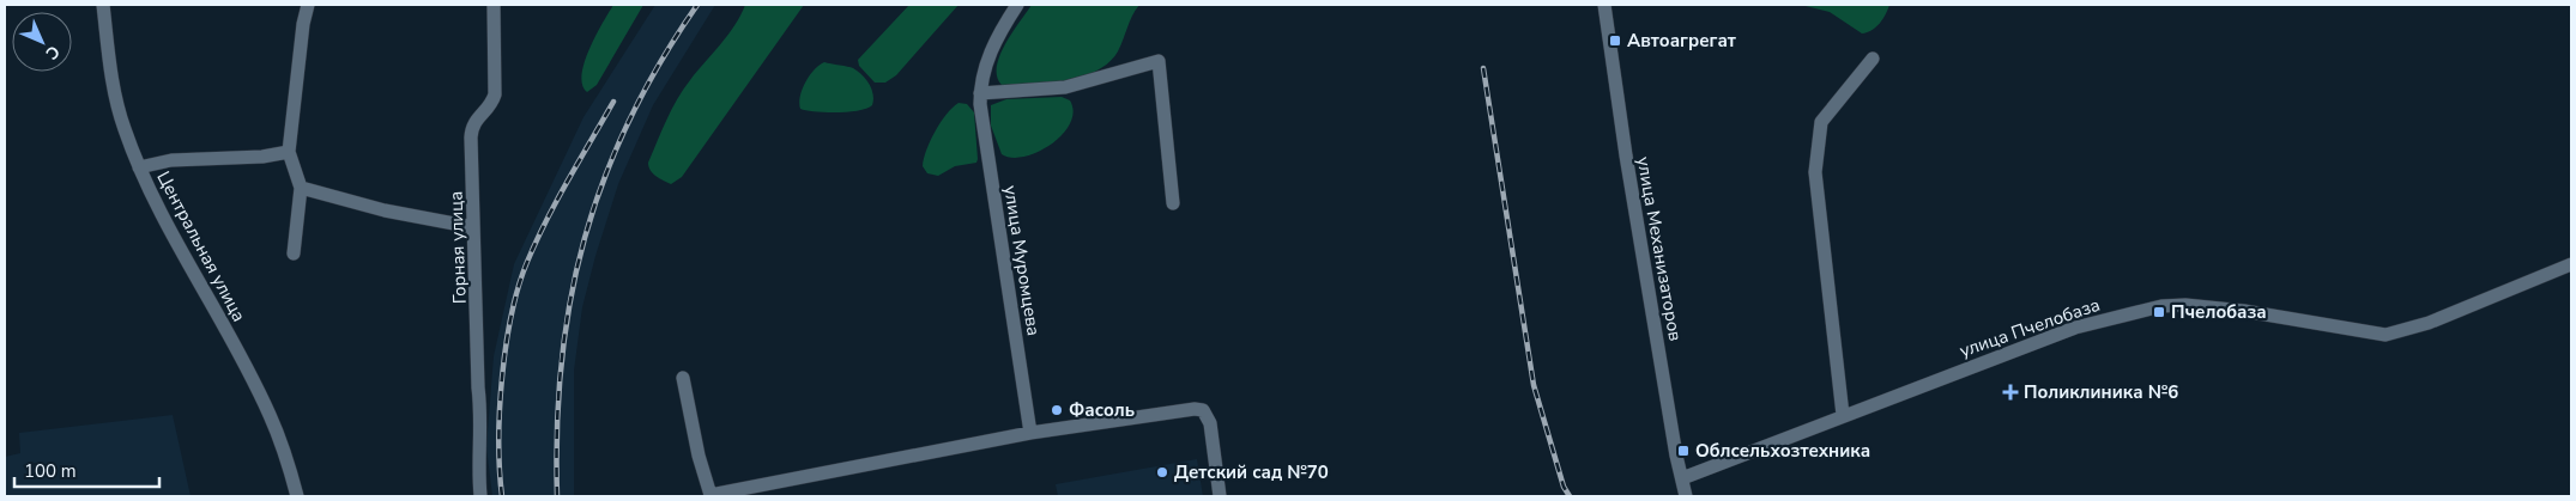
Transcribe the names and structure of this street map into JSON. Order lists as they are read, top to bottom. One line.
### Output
{"streets":{"street":["Центральная улица","Горная улица","улица Механизаторов","улица Муромцева","улица Пчелобаза"]},"crossings":[["улица Механизаторов","улица Пчелобаза"]],"places":{"transit":["Автоагрегат","Пчелобаза","Облсельхозтехника"],"health":["Поликлиника №6"],"other":["Фасоль","Детский сад №70"]},"scale_bar":"100 m","north":"bottom right"}
